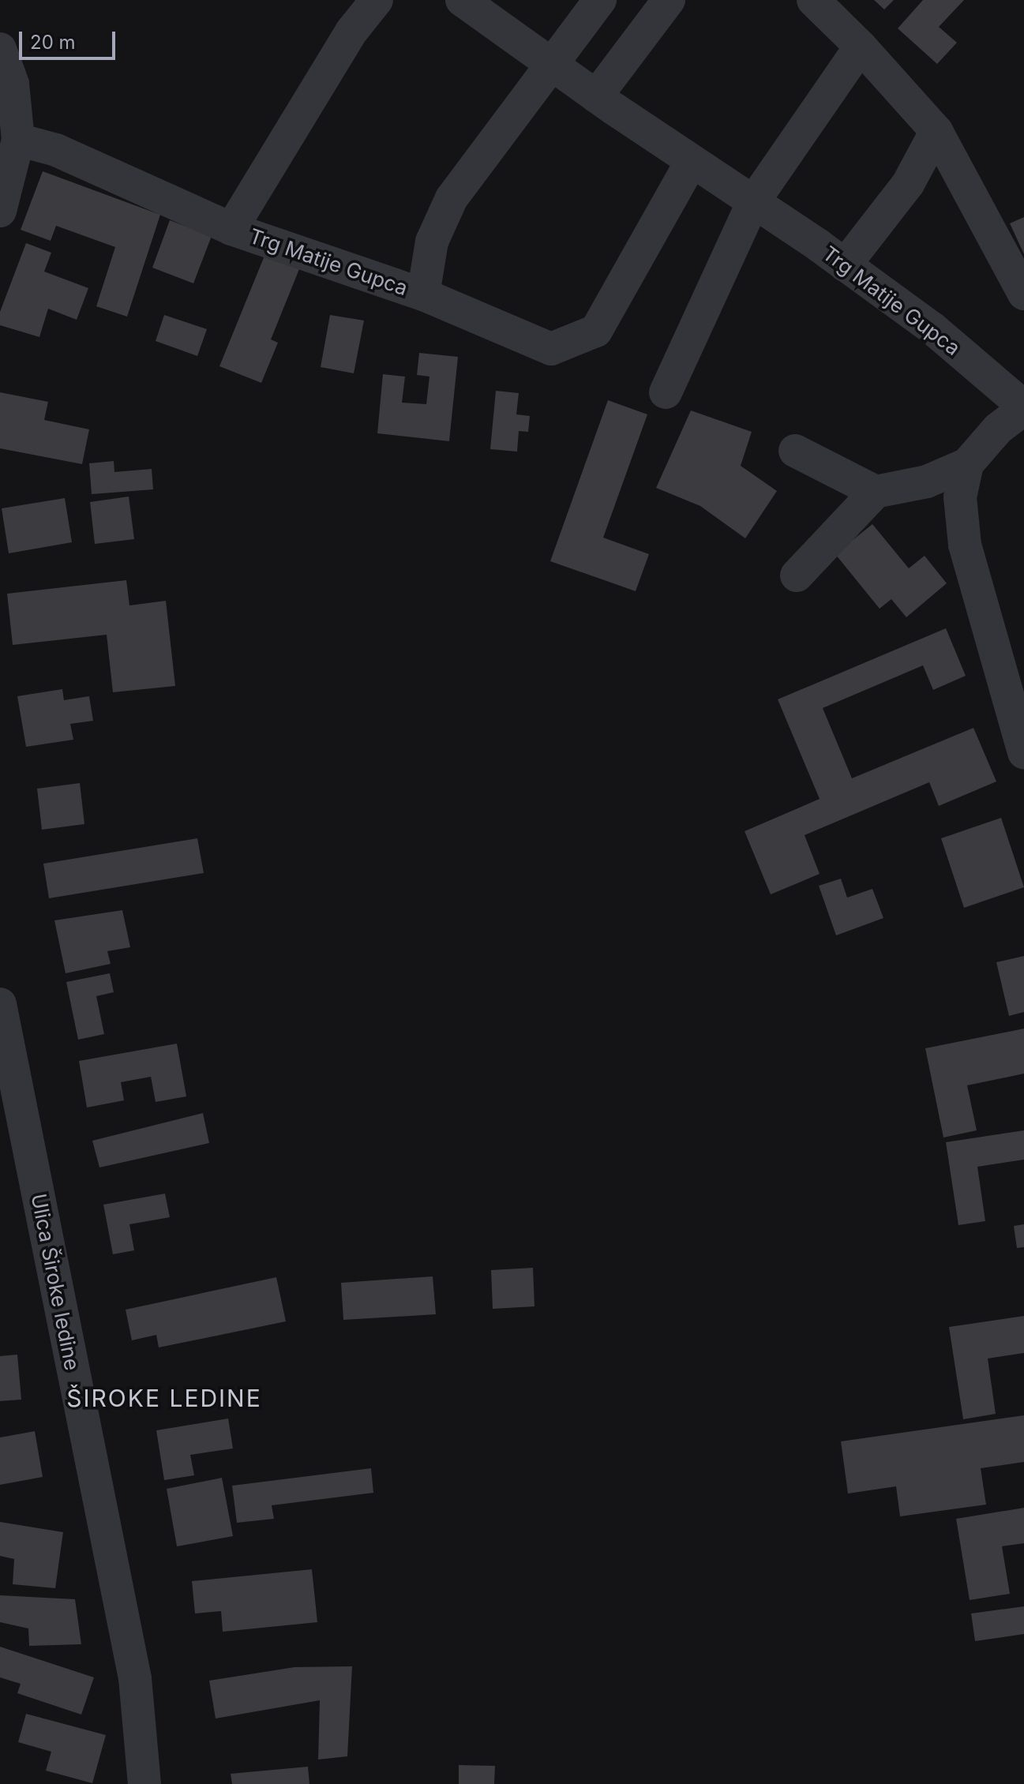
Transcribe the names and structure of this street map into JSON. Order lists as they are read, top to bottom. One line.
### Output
{"streets":{"street":["Trg Matije Gupca","Ulica Široke ledine"]},"districts":["ŠIROKE LEDINE"],"scale_bar":"20 m"}
